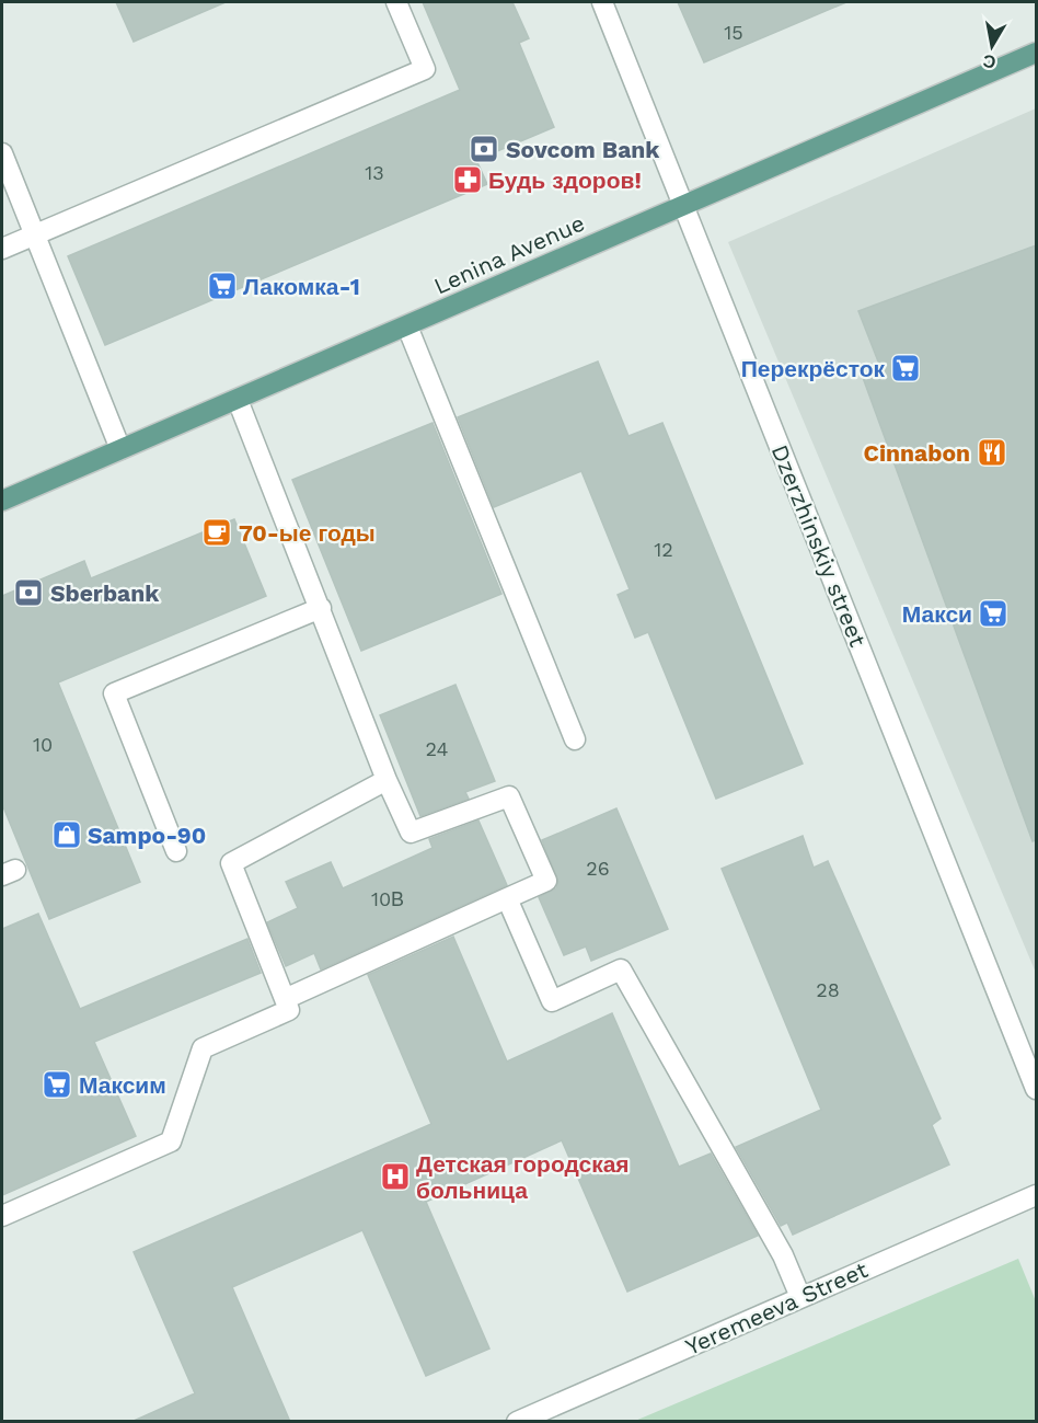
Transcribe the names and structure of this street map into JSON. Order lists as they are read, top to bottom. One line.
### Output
{"streets":{"main road":["Lenina Avenue"],"street":["Dzerzhinskiy street","Yeremeeva Street"]},"crossings":[["Lenina Avenue","Dzerzhinskiy street"]],"places":{"bank":["Sovcom Bank","Sberbank"],"pharmacy":["Будь здоров!"],"supermarket":["Лакомка-1","Перекрёсток","Макси","Максим"],"restaurant":["Cinnabon"],"cafe":["70-ые годы"],"shop":["Sampo-90"],"hospital":["Детская городская больница"]},"house_numbers":["15","13","12","10","24","26","10В","28"],"north":"bottom"}
